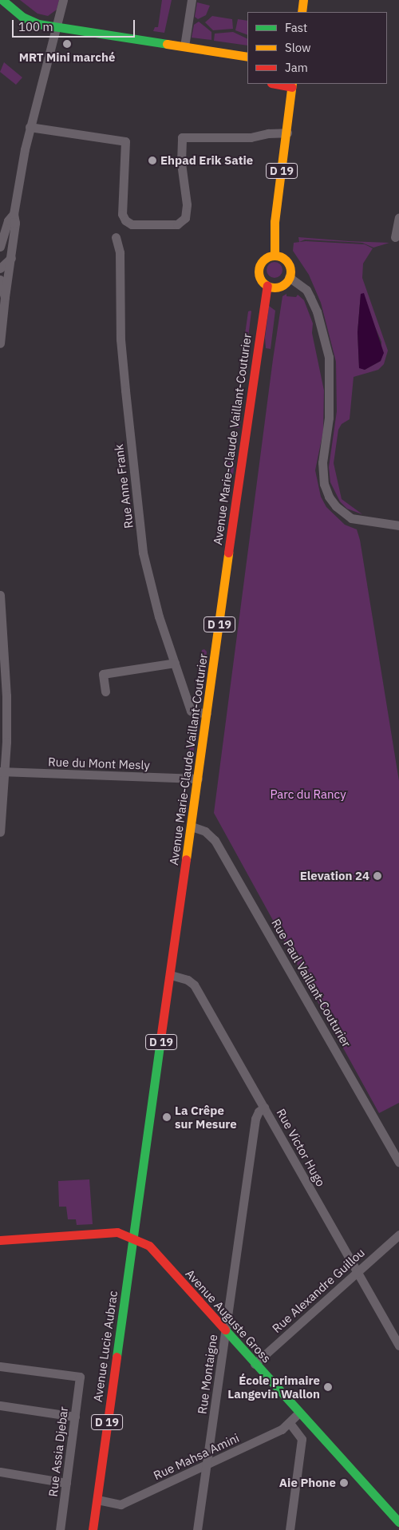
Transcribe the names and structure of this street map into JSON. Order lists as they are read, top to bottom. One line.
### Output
{"streets":{"main road":["D 19","Avenue Marie-Claude Vaillant-Couturier","Avenue Auguste Gross","Avenue Lucie Aubrac"],"street":["Rue Anne Frank","Rue du Mont Mesly","Rue Paul Vaillant-Couturier","Rue Victor Hugo","Rue Alexandre Guillou","Rue Montaigne","Rue Assia Djebar","Rue Mahsa Amini"]},"crossings":[["D 19","Avenue Marie-Claude Vaillant-Couturier"],["Avenue Marie-Claude Vaillant-Couturier","Rue Anne Frank"],["Avenue Marie-Claude Vaillant-Couturier","Rue du Mont Mesly"],["Avenue Marie-Claude Vaillant-Couturier","Rue Paul Vaillant-Couturier"],["Avenue Marie-Claude Vaillant-Couturier","Rue Victor Hugo"],["Avenue Marie-Claude Vaillant-Couturier","Avenue Auguste Gross"],["Avenue Marie-Claude Vaillant-Couturier","Avenue Lucie Aubrac"],["Rue Victor Hugo","Rue Alexandre Guillou"],["Rue Victor Hugo","Rue Montaigne"],["Rue Alexandre Guillou","Avenue Auguste Gross"],["Avenue Auguste Gross","Avenue Lucie Aubrac"],["Avenue Auguste Gross","Rue Montaigne"],["Avenue Auguste Gross","Rue Mahsa Amini"],["Avenue Lucie Aubrac","Rue Mahsa Amini"],["Rue Montaigne","Rue Mahsa Amini"]],"parks":["Parc du Rancy"],"places":["MRT Mini marché","Ehpad Erik Satie","Elevation 24","La Crêpe sur Mesure","École primaire Langevin Wallon","Aie Phone"],"legend":["Fast","Slow","Jam"],"scale_bar":"100 m"}
